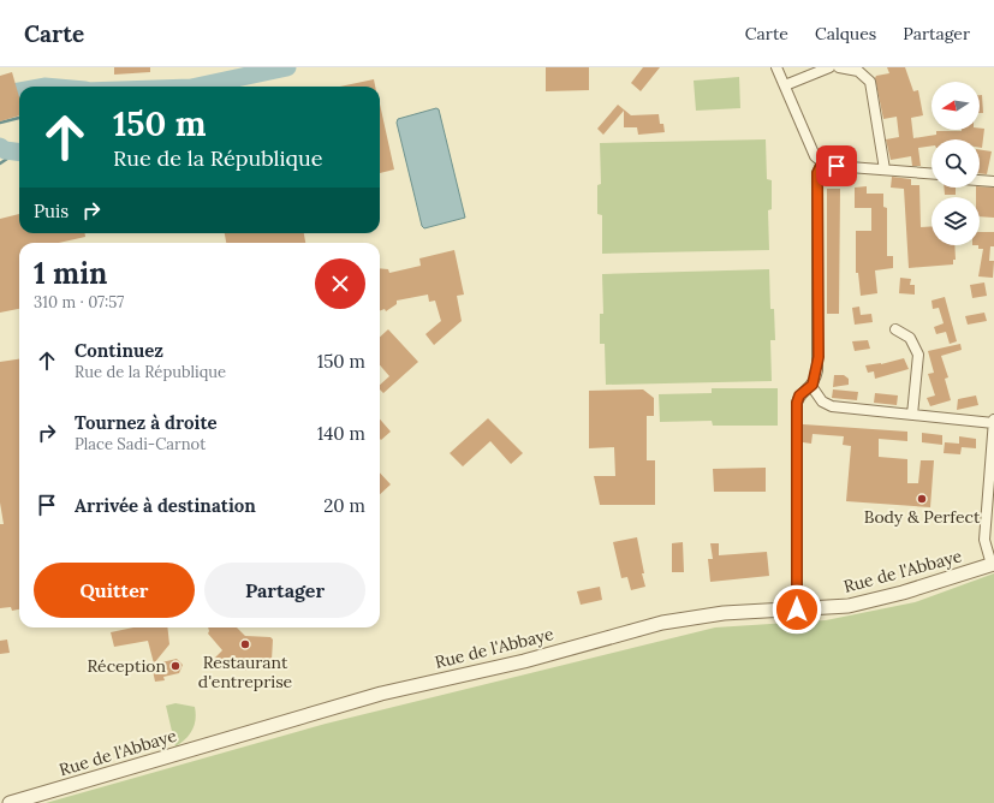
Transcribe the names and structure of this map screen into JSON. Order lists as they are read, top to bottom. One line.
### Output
{"streets":{"street":["Rue de l'Abbaye"]},"places":["Body & Perfect","Restaurant d'entreprise","Réception"],"north":"left","page":{"header":"Carte","nav":["Carte","Calques","Partager"],"turn":["150 m","Rue de la République"],"then":"Puis","heading":["1 min","310 m · 07:57"],"list":[{"name":"Continuez","note":"Rue de la République","value":"150 m"},{"name":"Tournez à droite","note":"Place Sadi-Carnot","value":"140 m"},{"name":"Arrivée à destination","value":"20 m"}],"buttons":["Quitter","Partager"]}}
